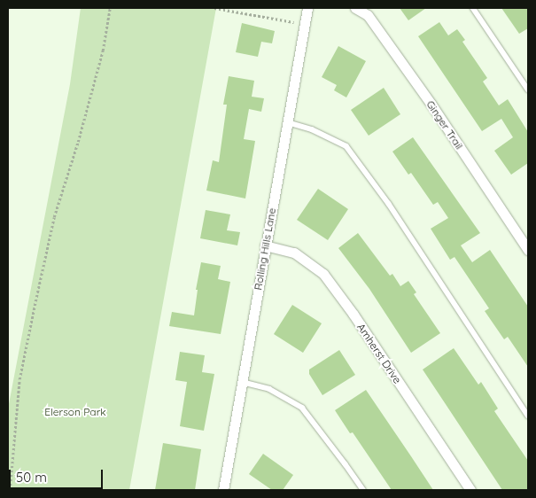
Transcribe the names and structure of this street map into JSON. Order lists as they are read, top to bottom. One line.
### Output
{"streets":{"street":["Ginger Trail","Rolling Hills Lane","Amherst Drive"]},"crossings":[["Rolling Hills Lane","Amherst Drive"]],"parks":["Elerson Park"],"scale_bar":"50 m"}
